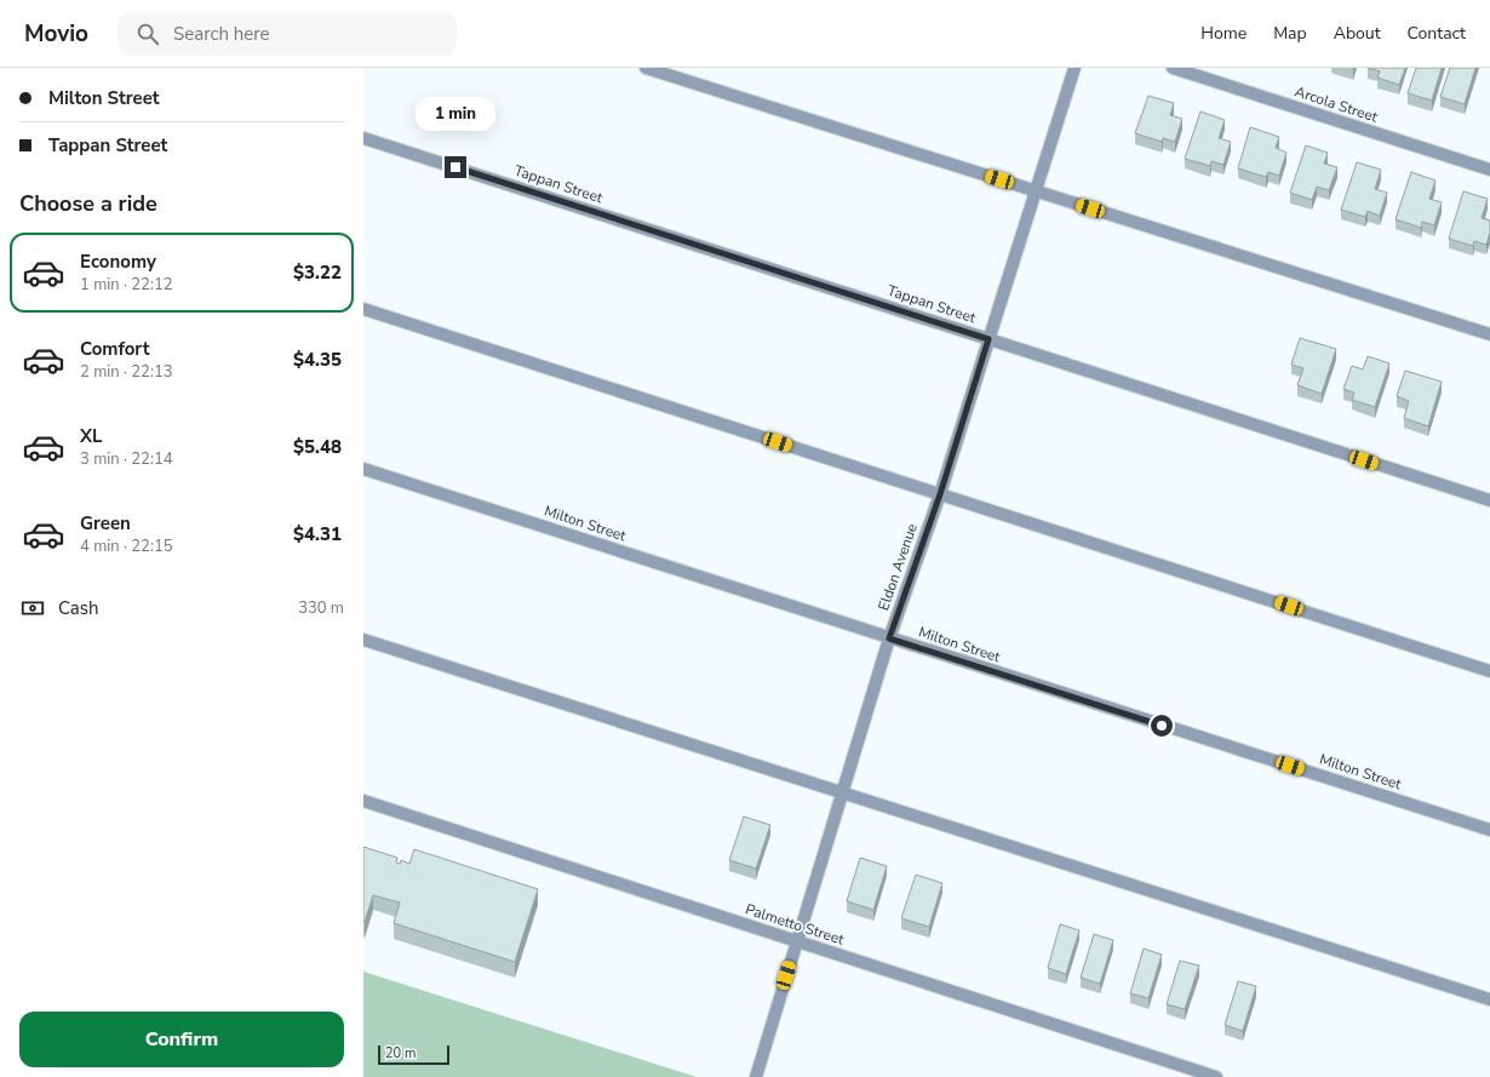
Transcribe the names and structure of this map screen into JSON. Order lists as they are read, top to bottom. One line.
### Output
{"streets":{"street":["Arcola Street","Tappan Street","Milton Street","Eldon Avenue","Palmetto Street"]},"crossings":[["Tappan Street","Eldon Avenue"],["Milton Street","Eldon Avenue"],["Eldon Avenue","Palmetto Street"]],"scale_bar":"20 m","page":{"header":"Movio","search":"Search here","nav":["Home","Map","About","Contact"],"banner":["Milton Street","Tappan Street"],"bubble":"1 min","heading":"Choose a ride","list":[{"name":"Economy","note":"1 min · 22:12","value":"$3.22"},{"name":"Comfort","note":"2 min · 22:13","value":"$4.35"},{"name":"XL","note":"3 min · 22:14","value":"$5.48"},{"name":"Green","note":"4 min · 22:15","value":"$4.31"}],"pay":["Cash","330 m"],"buttons":"Confirm","scale":"20 m"}}
